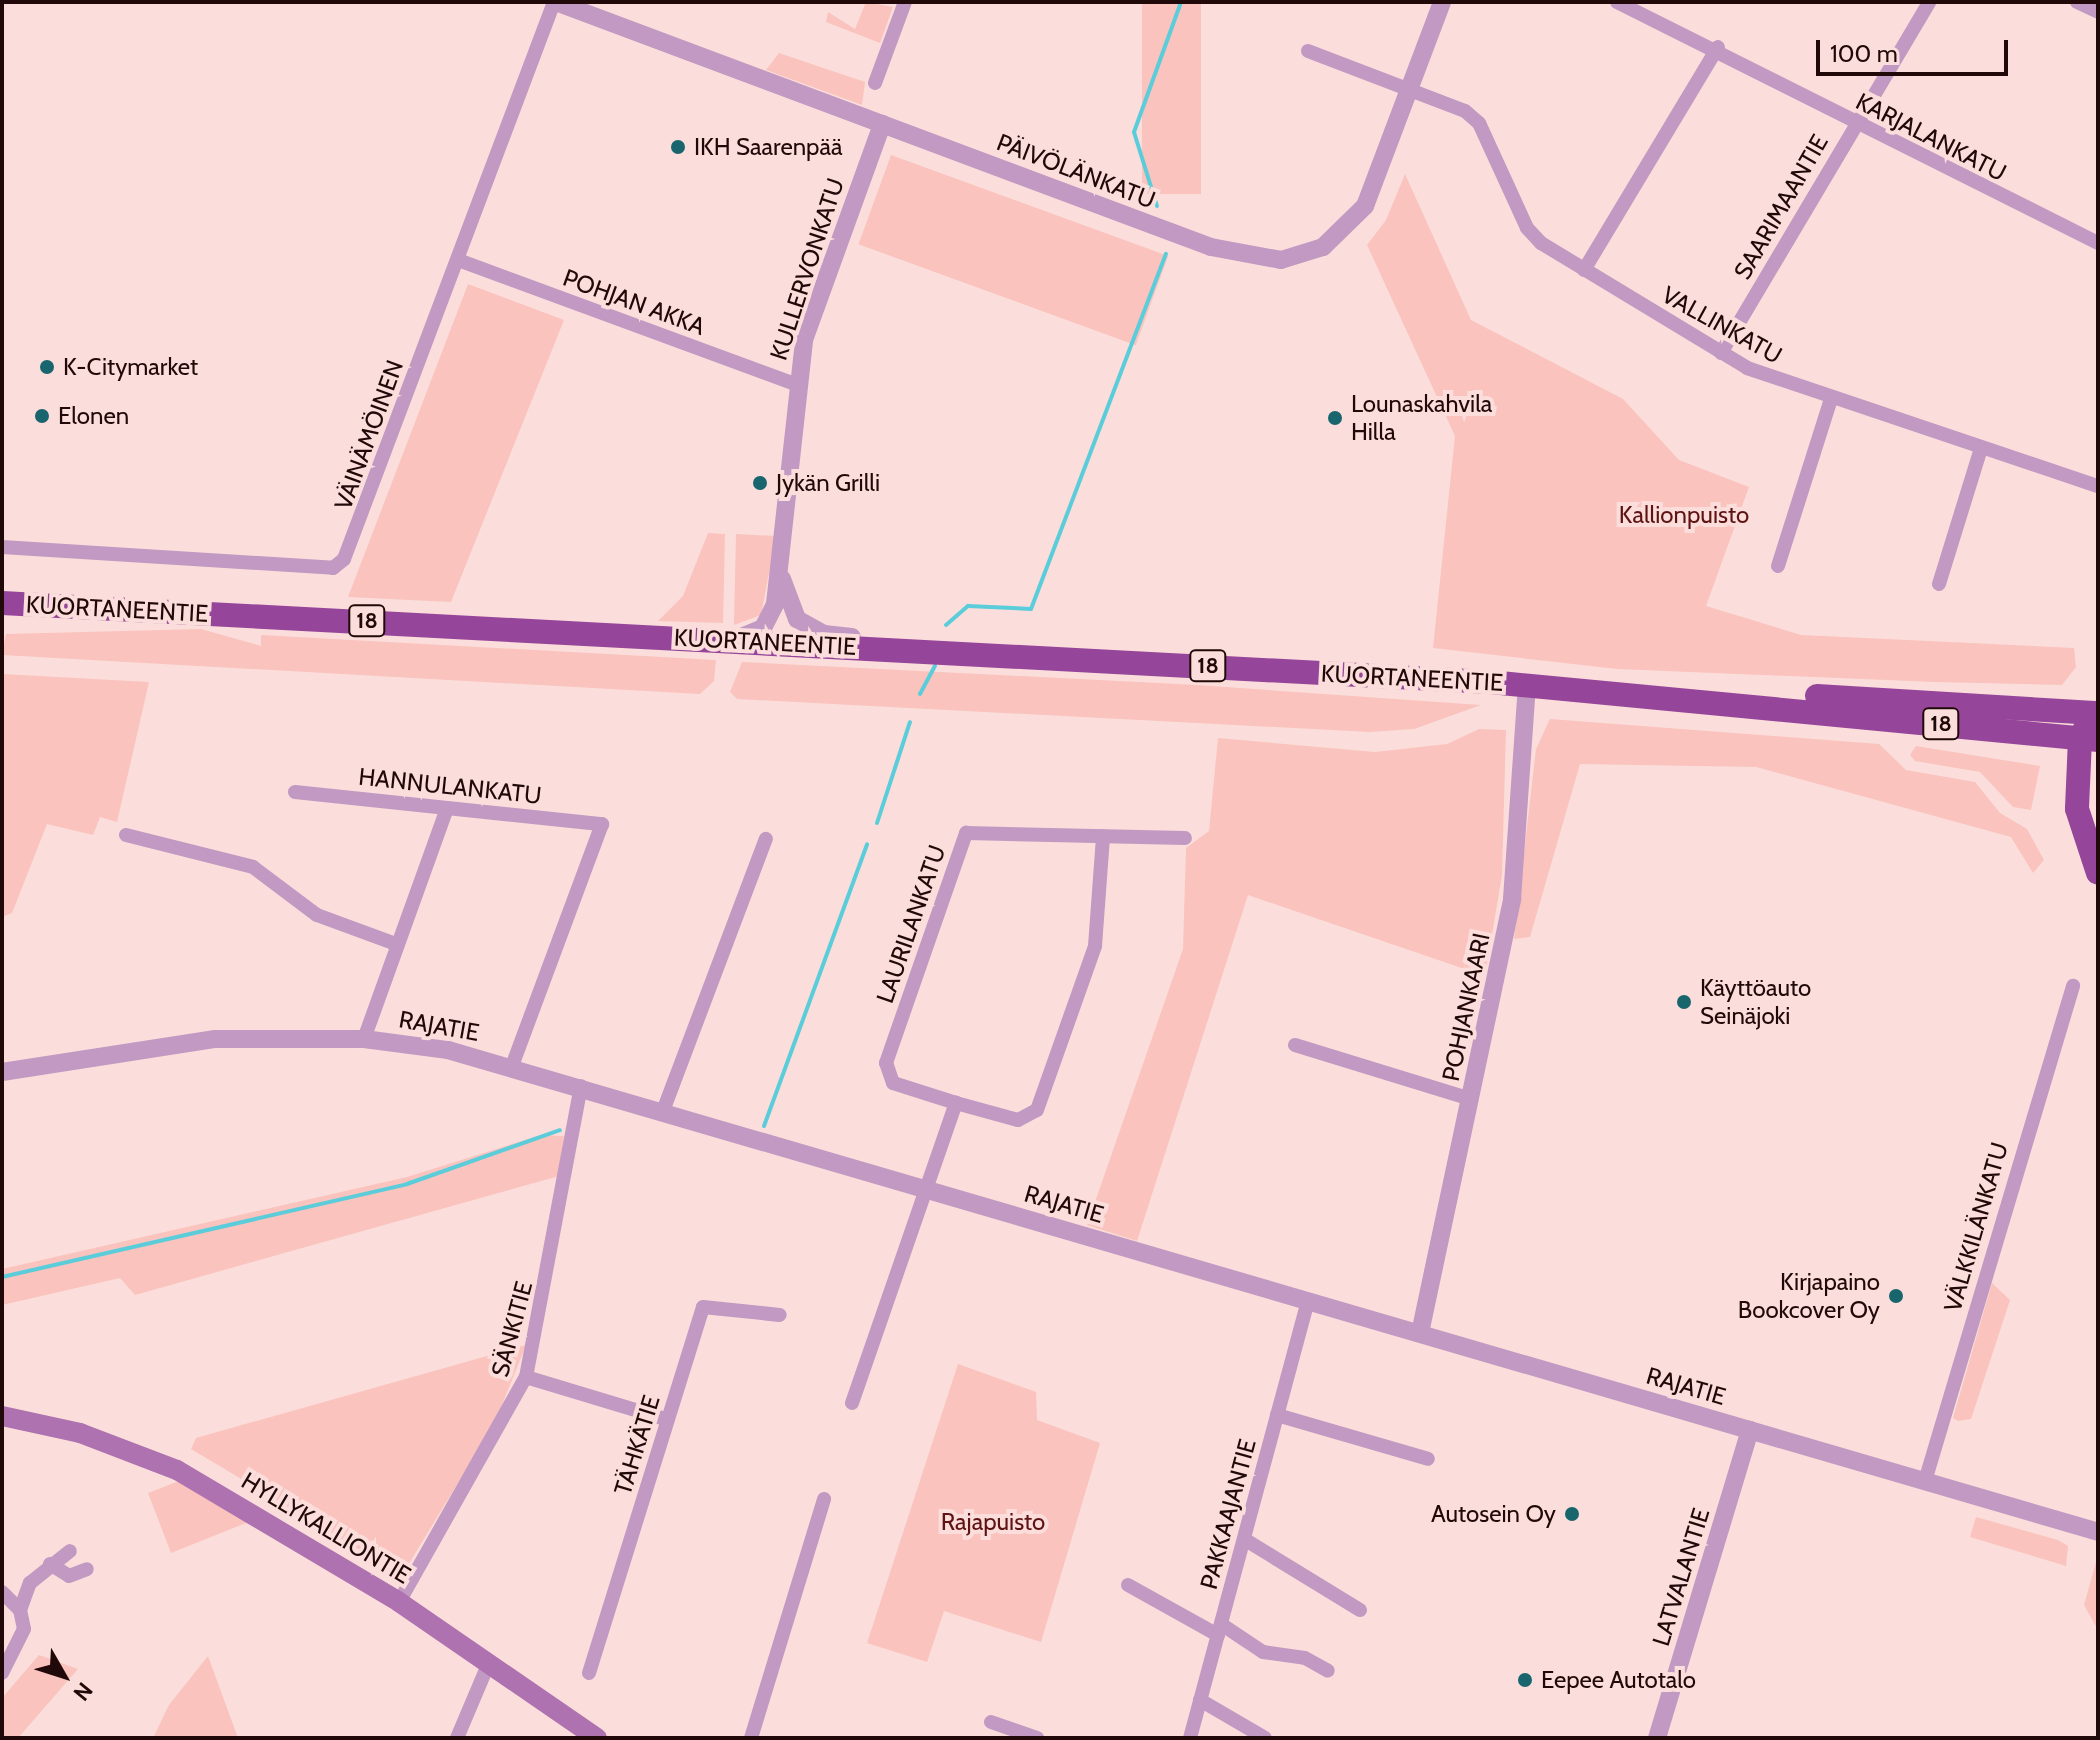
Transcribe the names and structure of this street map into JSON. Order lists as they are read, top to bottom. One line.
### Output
{"streets":{"highway":["KUORTANEENTIE","18"],"main road":["HYLLYKALLIONTIE"],"street":["KARJALANKATU","PÄIVÖLÄNKATU","SAARIMAANTIE","KULLERVONKATU","POHJAN AKKA","VALLINKATU","VÄINÄMÖINEN","HANNULANKATU","LAURILANKATU","POHJANKAARI","RAJATIE","VÄLKKILÄNKATU","SÄNKITIE","TÄHKÄTIE","PAKKAAJANTIE","LATVALANTIE"]},"crossings":[["KARJALANKATU","SAARIMAANTIE"],["PÄIVÖLÄNKATU","KULLERVONKATU"],["PÄIVÖLÄNKATU","VALLINKATU"],["PÄIVÖLÄNKATU","VÄINÄMÖINEN"],["SAARIMAANTIE","VALLINKATU"],["KULLERVONKATU","POHJAN AKKA"],["KULLERVONKATU","KUORTANEENTIE"],["POHJAN AKKA","VÄINÄMÖINEN"],["KUORTANEENTIE","POHJANKAARI"],["HANNULANKATU","RAJATIE"],["POHJANKAARI","RAJATIE"],["RAJATIE","VÄLKKILÄNKATU"],["RAJATIE","SÄNKITIE"],["RAJATIE","PAKKAAJANTIE"],["RAJATIE","LATVALANTIE"],["SÄNKITIE","HYLLYKALLIONTIE"]],"parks":["Kallionpuisto","Rajapuisto"],"places":["IKH Saarenpää","K-Citymarket","Elonen","Lounaskahvila Hilla","Jykän Grilli","Käyttöauto Seinäjoki","Kirjapaino Bookcover Oy","Autosein Oy","Eepee Autotalo"],"scale_bar":"100 m","north":"bottom right"}
